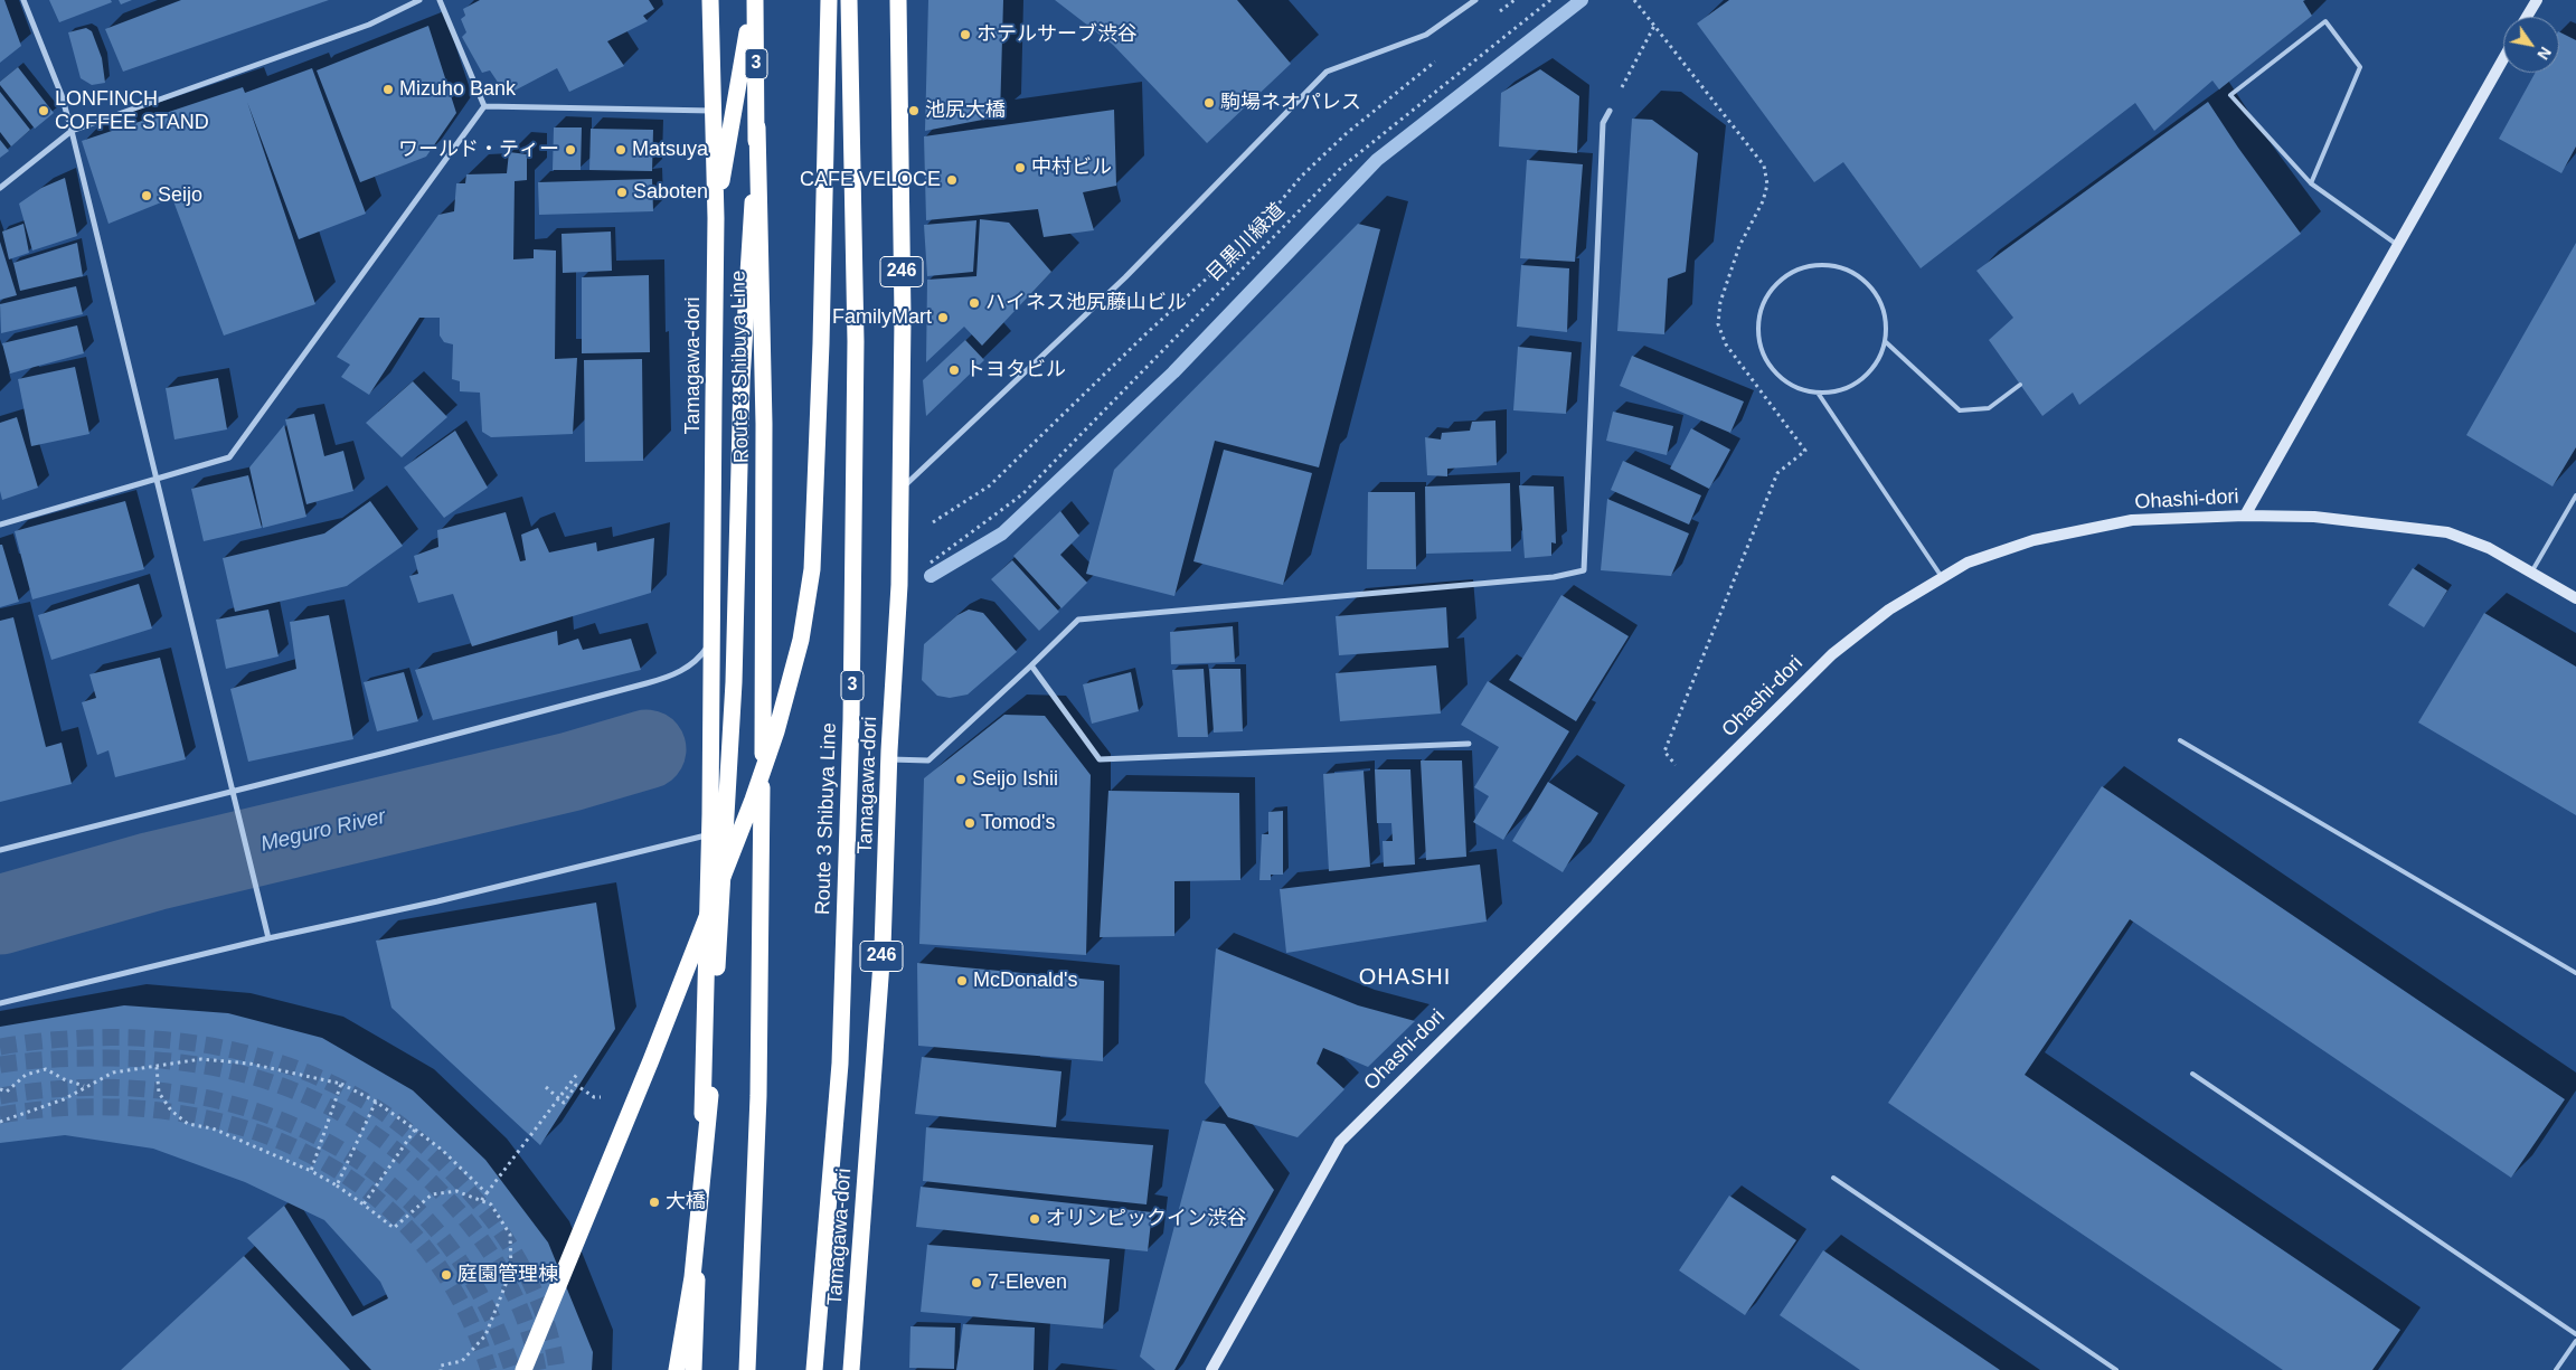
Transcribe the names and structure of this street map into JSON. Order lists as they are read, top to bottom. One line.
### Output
{"streets":{"highway":["3","246","Tamagawa-dori","Route 3 Shibuya Line"],"street":["Ohashi-dori"],"path":["目黒川緑道"]},"crossings":[["目黒川緑道","Tamagawa-dori"]],"districts":["OHASHI"],"water":["Meguro River"],"places":["ホテルサーブ渋谷","Mizuho Bank","駒場ネオパレス","LONFINCH COFFEE STAND","池尻大橋","ワールド・ティー","Matsuya","中村ビル","CAFE VELOCE","Saboten","Seijo","ハイネス池尻藤山ビル","FamilyMart","トヨタビル","Seijo Ishii","Tomod's","McDonald's","大橋","オリンピックイン渋谷","庭園管理棟","7-Eleven"],"north":"bottom right"}
